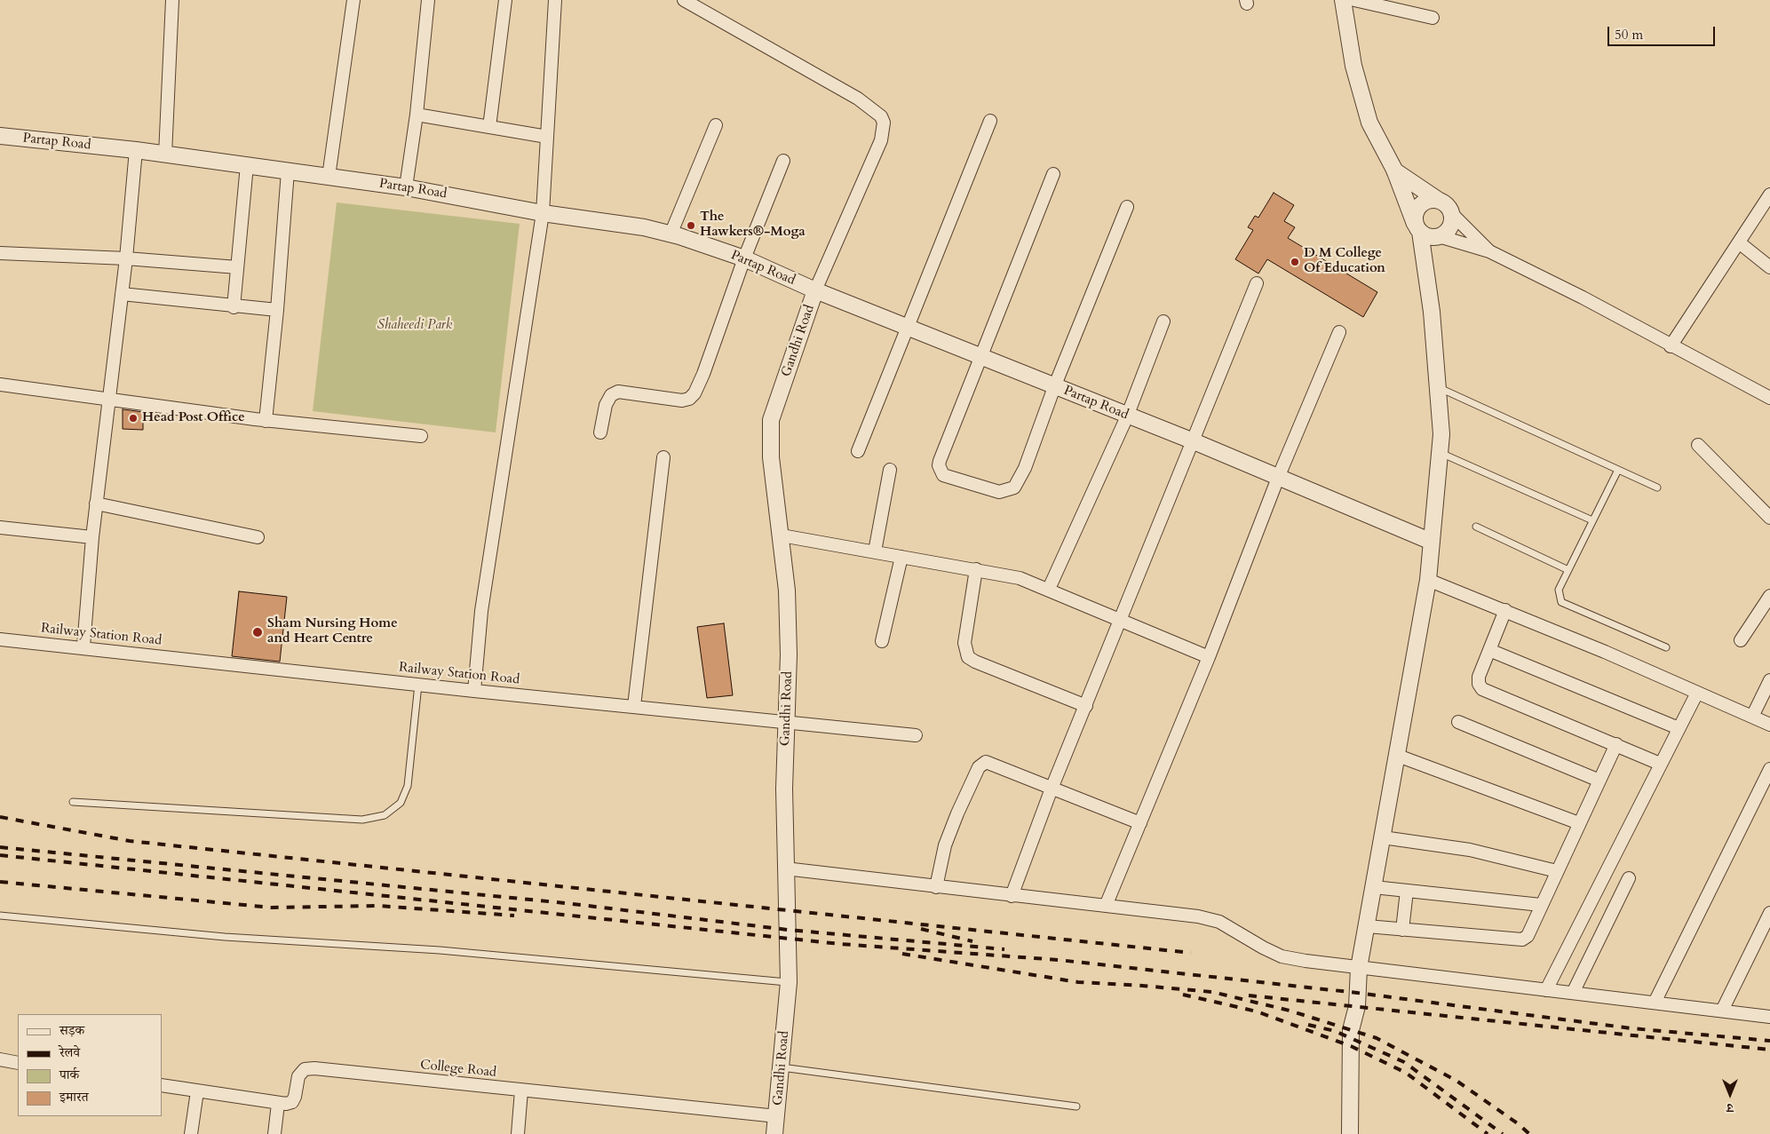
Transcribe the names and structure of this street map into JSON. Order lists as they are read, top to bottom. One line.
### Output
{"streets":{"street":["Partap Road","Gandhi Road","Railway Station Road","College Road"]},"crossings":[["Partap Road","Gandhi Road"],["Gandhi Road","Railway Station Road"],["Gandhi Road","College Road"]],"parks":["Shaheedi Park"],"places":["The Hawkers®-Moga","D M College Of Education","Head Post Office","Sham Nursing Home and Heart Centre"],"legend":["सड़क","रेलवे","पार्क","इमारत"],"scale_bar":"50 m","north":"bottom"}
